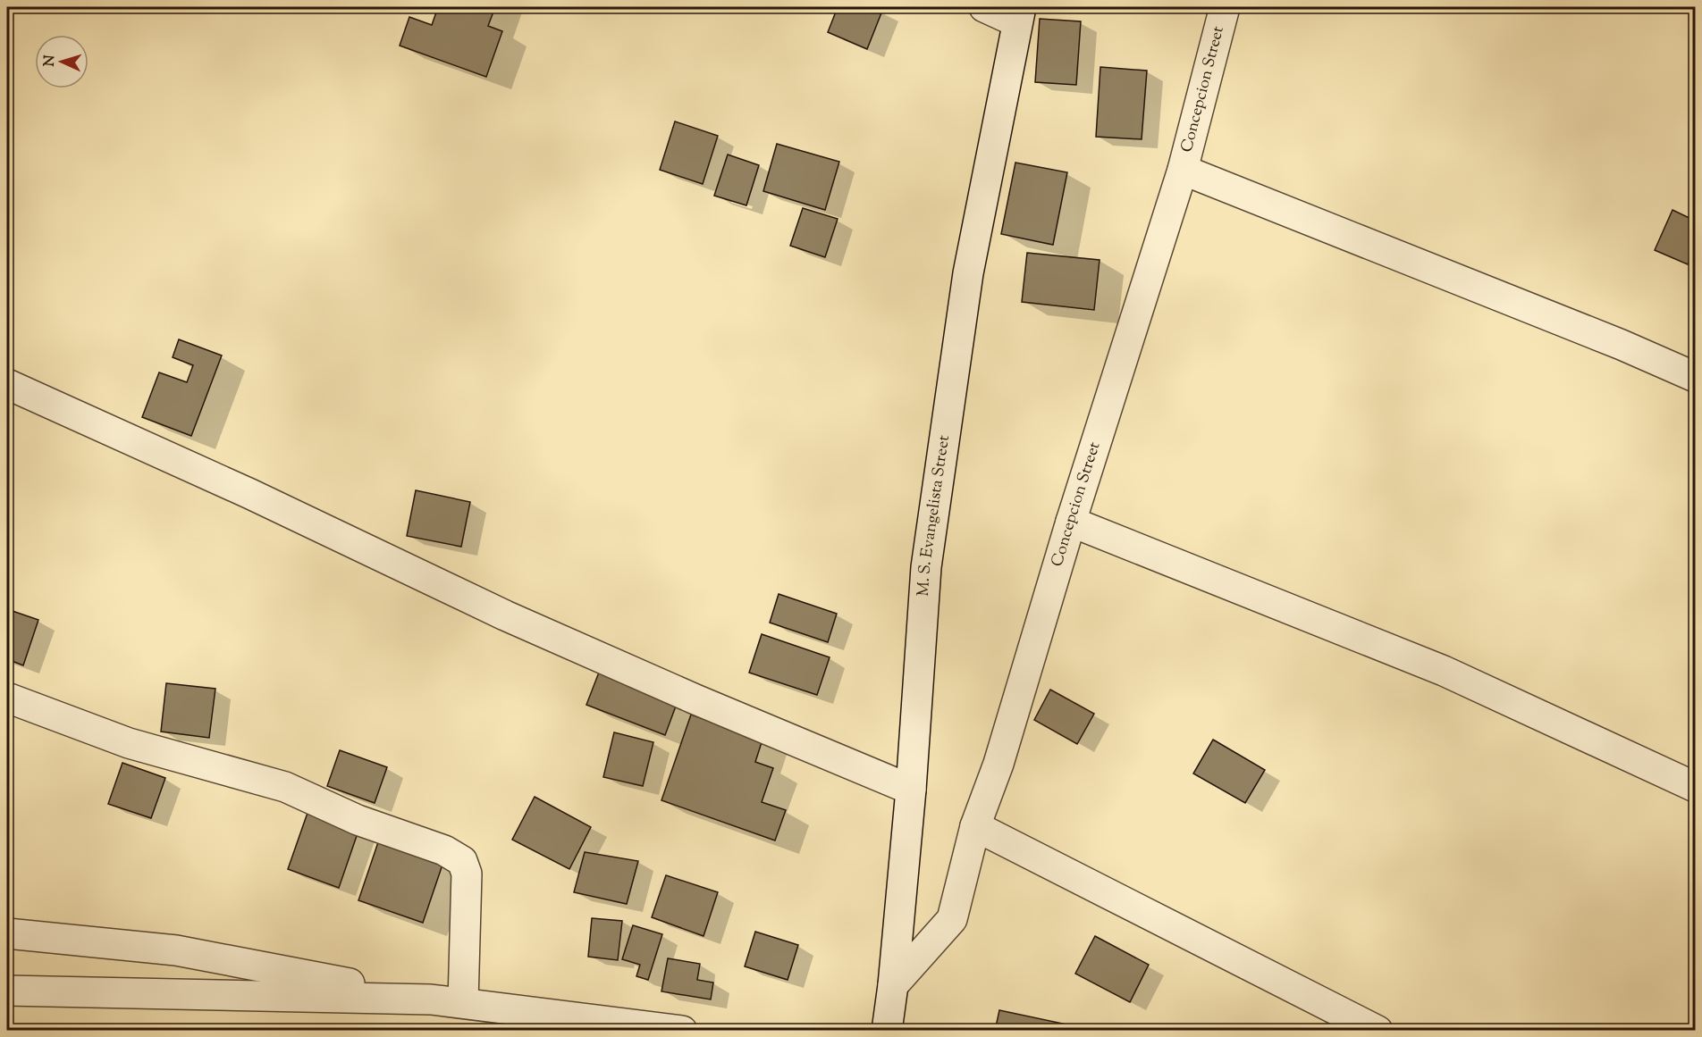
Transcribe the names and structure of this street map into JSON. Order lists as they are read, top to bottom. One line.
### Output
{"streets":{"street":["Concepcion Street","M. S. Evangelista Street"]},"crossings":[["Concepcion Street","M. S. Evangelista Street"]],"north":"left"}
